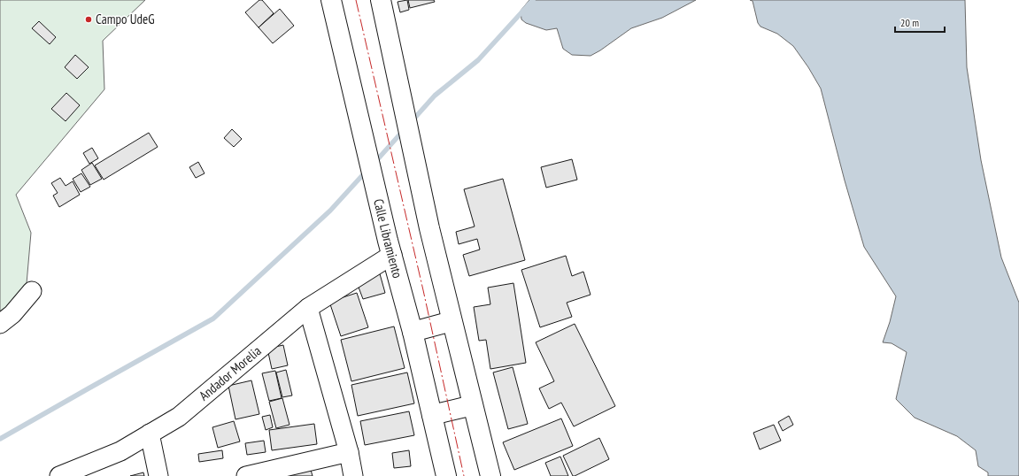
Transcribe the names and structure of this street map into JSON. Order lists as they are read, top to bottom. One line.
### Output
{"streets":{"highway":["Calle Libramiento"],"street":["Andador Morelia"]},"crossings":[["Calle Libramiento","Andador Morelia"]],"places":["Campo UdeG"],"scale_bar":"20 m"}
